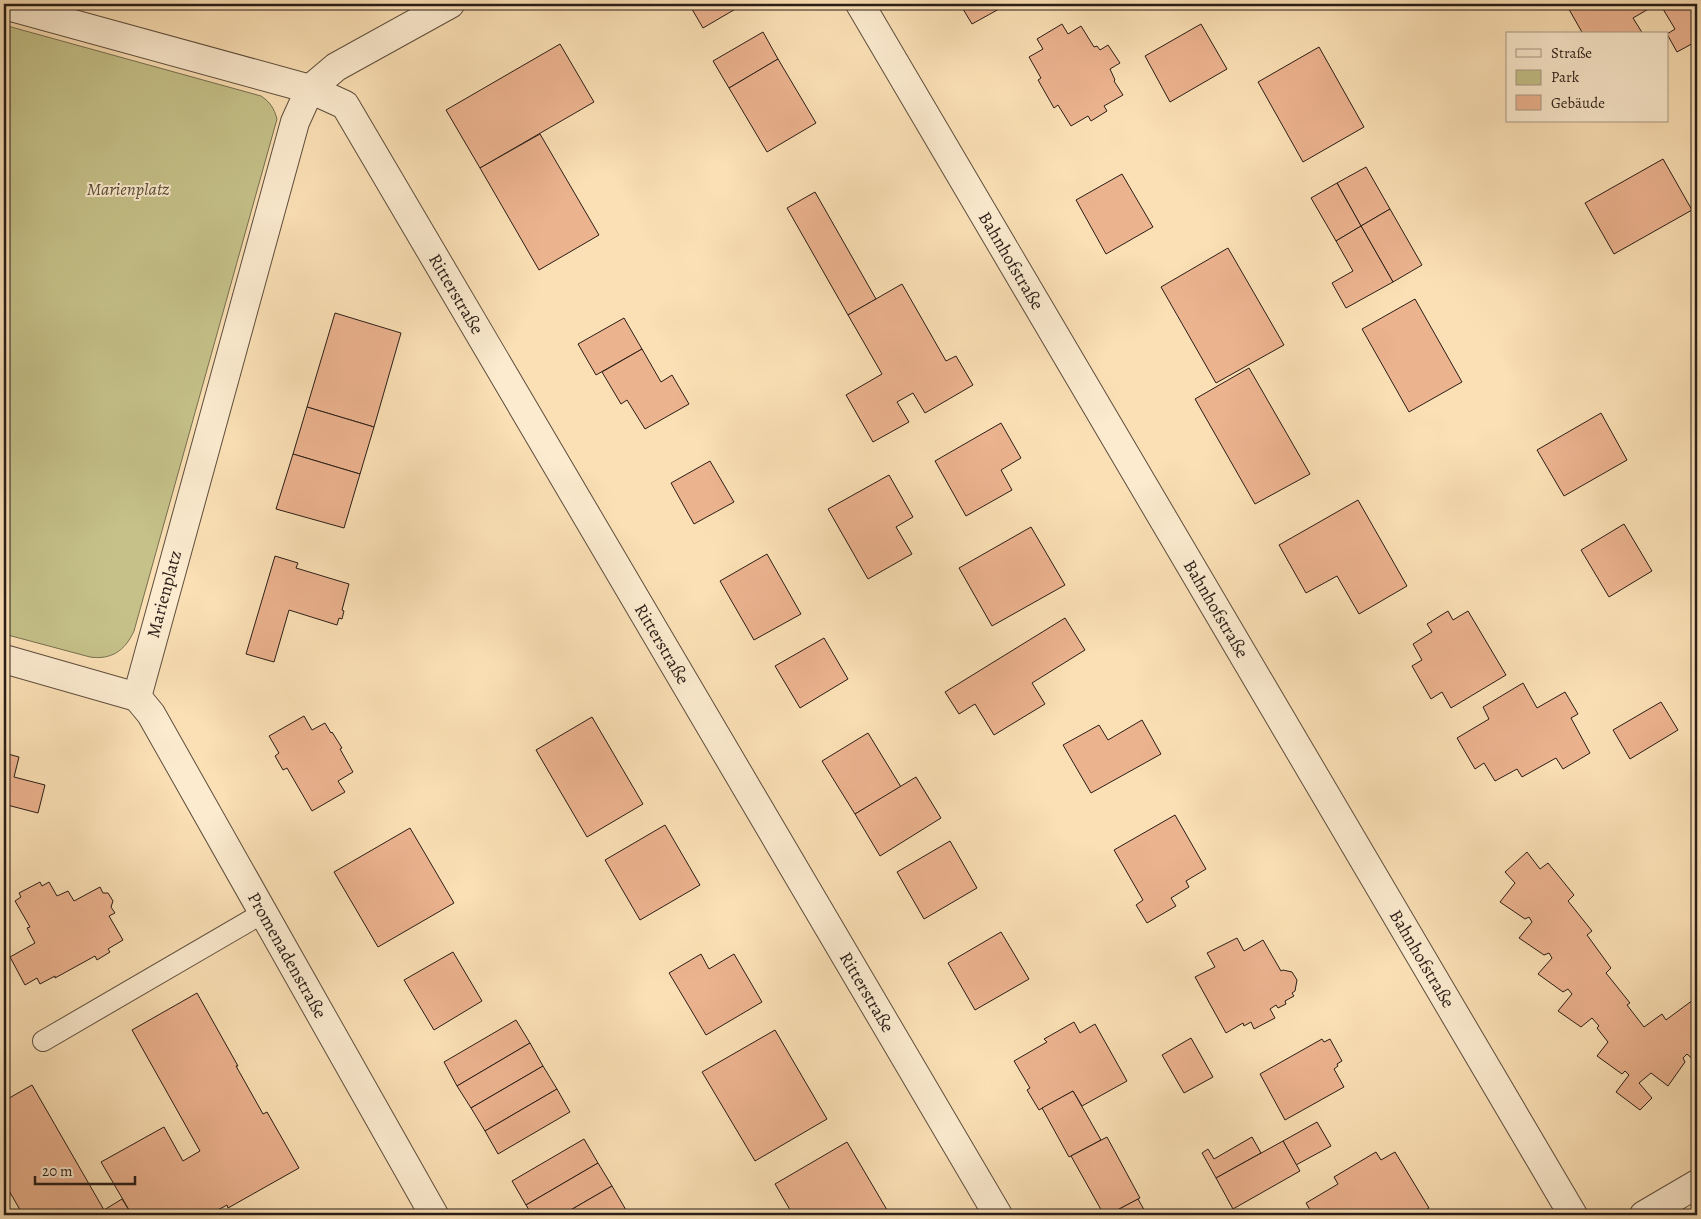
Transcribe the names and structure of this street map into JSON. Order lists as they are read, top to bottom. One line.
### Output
{"streets":{"street":["Bahnhofstraße","Ritterstraße","Marienplatz","Promenadenstraße"]},"crossings":[["Ritterstraße","Marienplatz"],["Marienplatz","Promenadenstraße"]],"parks":["Marienplatz"],"legend":["Straße","Park","Gebäude"],"scale_bar":"20 m"}
